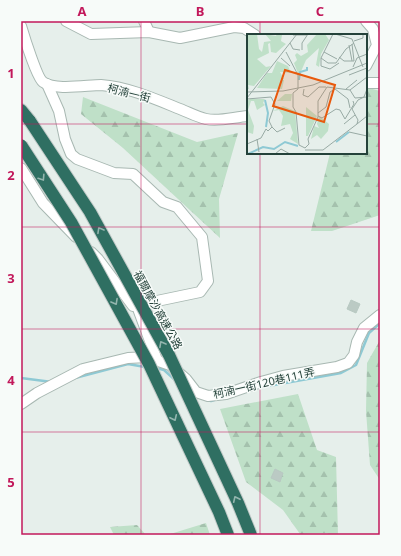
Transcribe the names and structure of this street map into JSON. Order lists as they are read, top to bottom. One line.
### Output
{"streets":{"highway":["福爾摩沙高速公路"],"street":["柯湳一街","柯湳一街120巷111弄"]},"grid":{"columns":["A","B","C"],"rows":["1","2","3","4","5"]}}
